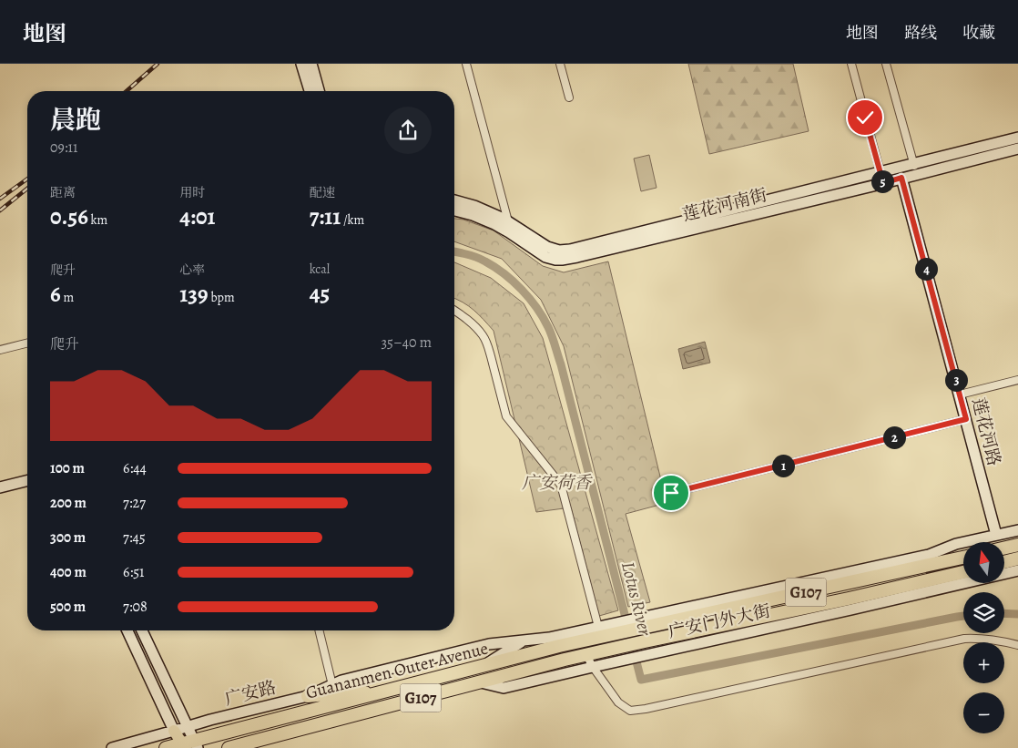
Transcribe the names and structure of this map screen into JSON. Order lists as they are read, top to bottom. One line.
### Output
{"streets":{"highway":["G107","广安门外大街","Guananmen Outer Avenue"],"street":["莲花河南街","莲花河路","广安路"]},"crossings":[["莲花河南街","莲花河路"],["莲花河路","广安门外大街"],["G107","广安门外大街"],["G107","Guananmen Outer Avenue"],["广安门外大街","Guananmen Outer Avenue"],["广安门外大街","广安路"],["Guananmen Outer Avenue","广安路"]],"water":["Lotus River"],"parks":["广安荷香"],"north":"top","page":{"header":"地图","nav":["地图","路线","收藏"],"heading":["晨跑","09:11"],"stats":[["距离","0.56 km"],["用时","4:01"],["配速","7:11 /km"],["爬升","6 m"],["心率","139 bpm"],["kcal","45"]],"pins":["5","4","3","2","1"],"chart":["爬升","35–40 m"],"list":[{"name":"100 m","note":"6:44"},{"name":"200 m","note":"7:27"},{"name":"300 m","note":"7:45"},{"name":"400 m","note":"6:51"},{"name":"500 m","note":"7:08"}],"map_buttons":["+","−"]}}
